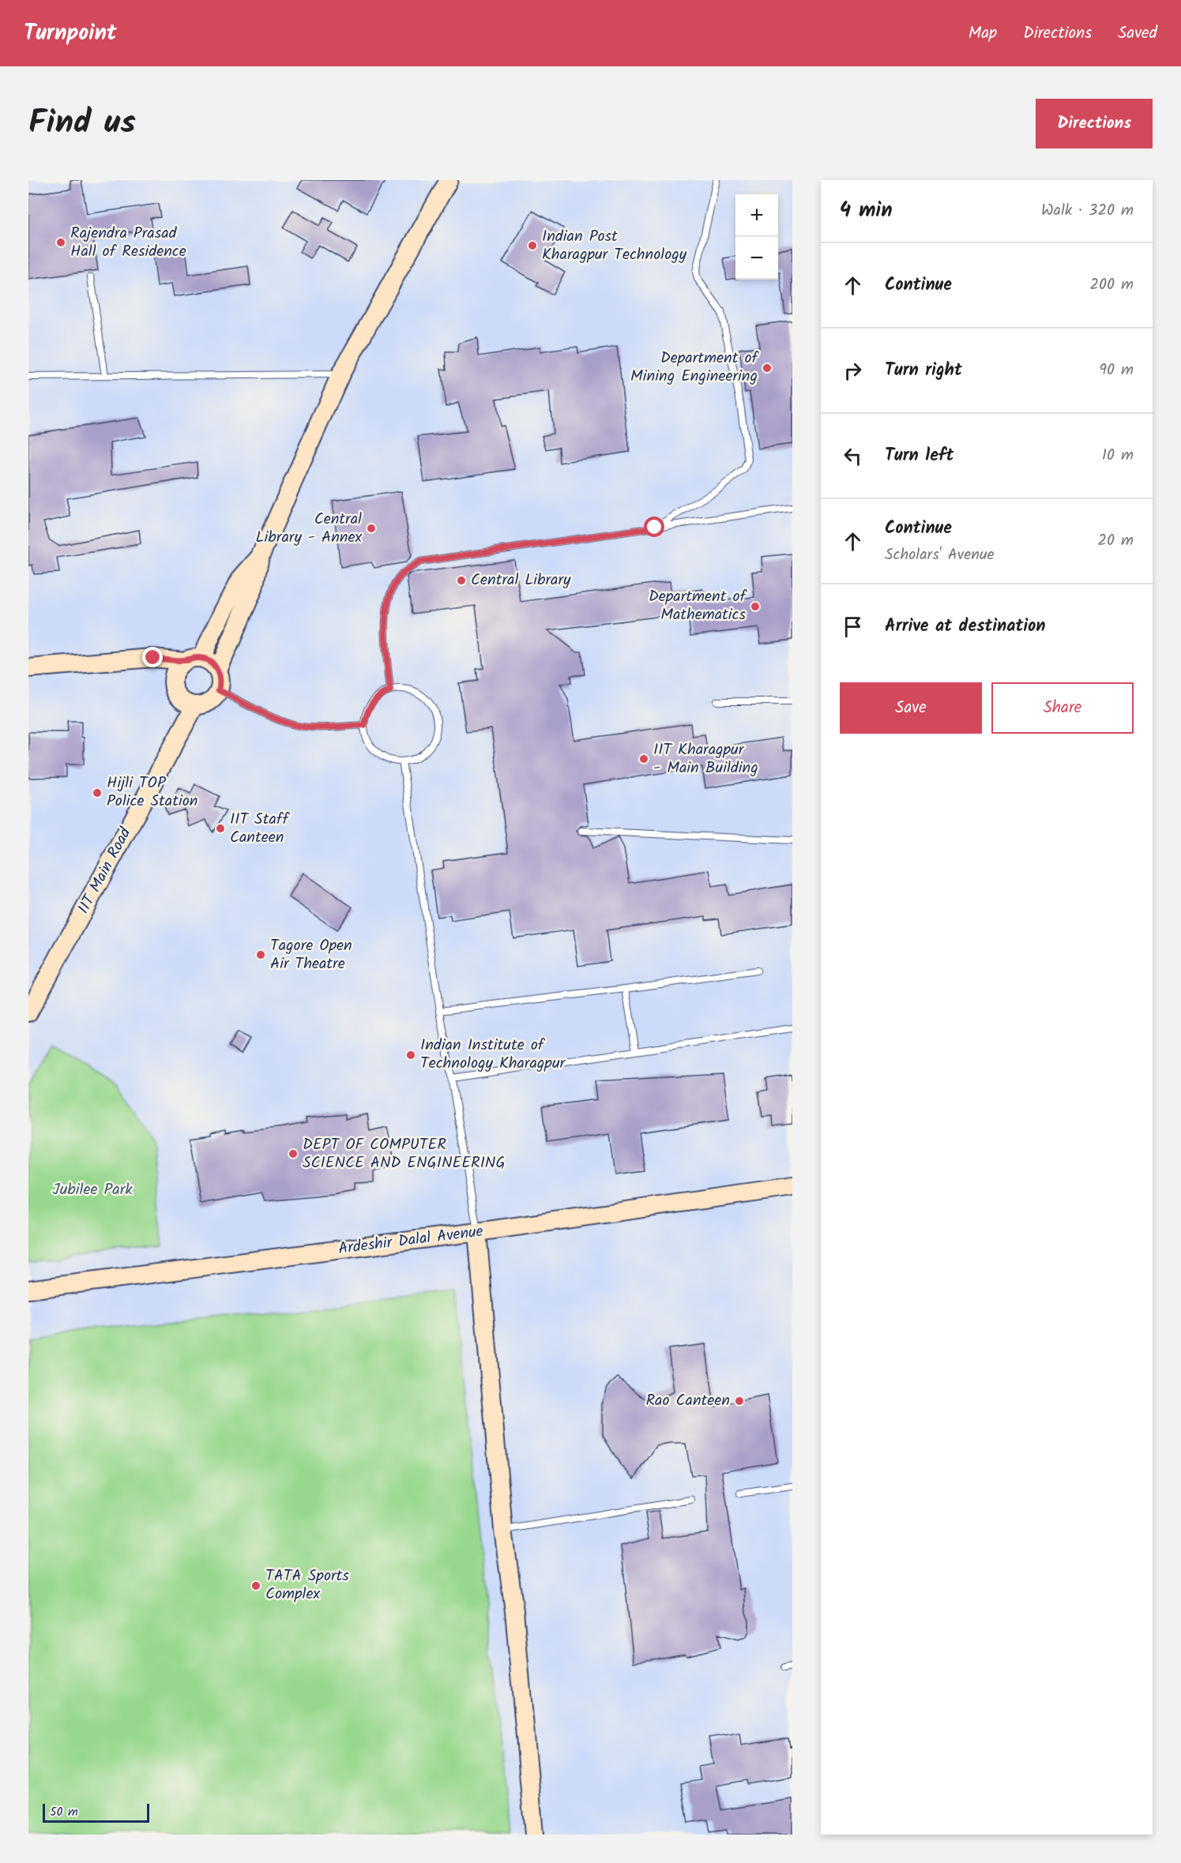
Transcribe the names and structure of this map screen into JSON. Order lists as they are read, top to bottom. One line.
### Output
{"streets":{"street":["IIT Main Road","Ardeshir Dalal Avenue"]},"parks":["Jubilee Park"],"places":["Rajendra Prasad Hall of Residence","Indian Post Kharagpur Technology","Department of Mining Engineering","Central Library - Annex","Central Library","Department of Mathematics","IIT Kharagpur - Main Building","Hijli TOP Police Station","IIT Staff Canteen","Tagore Open Air Theatre","Indian Institute of Technology Kharagpur","DEPT OF COMPUTER SCIENCE AND ENGINEERING","Rao Canteen","TATA Sports Complex"],"scale_bar":"50 m","page":{"header":"Turnpoint","nav":["Map","Directions","Saved"],"title":"Find us","buttons":["Directions",["Save","Share"]],"heading":["4 min","Walk · 320 m"],"map_buttons":["+","−"],"list":[["Continue","200 m"],["Turn right","90 m"],["Turn left","10 m"],["Continue","Scholars' Avenue","20 m"],"Arrive at destination"],"scale":"50 m"}}
